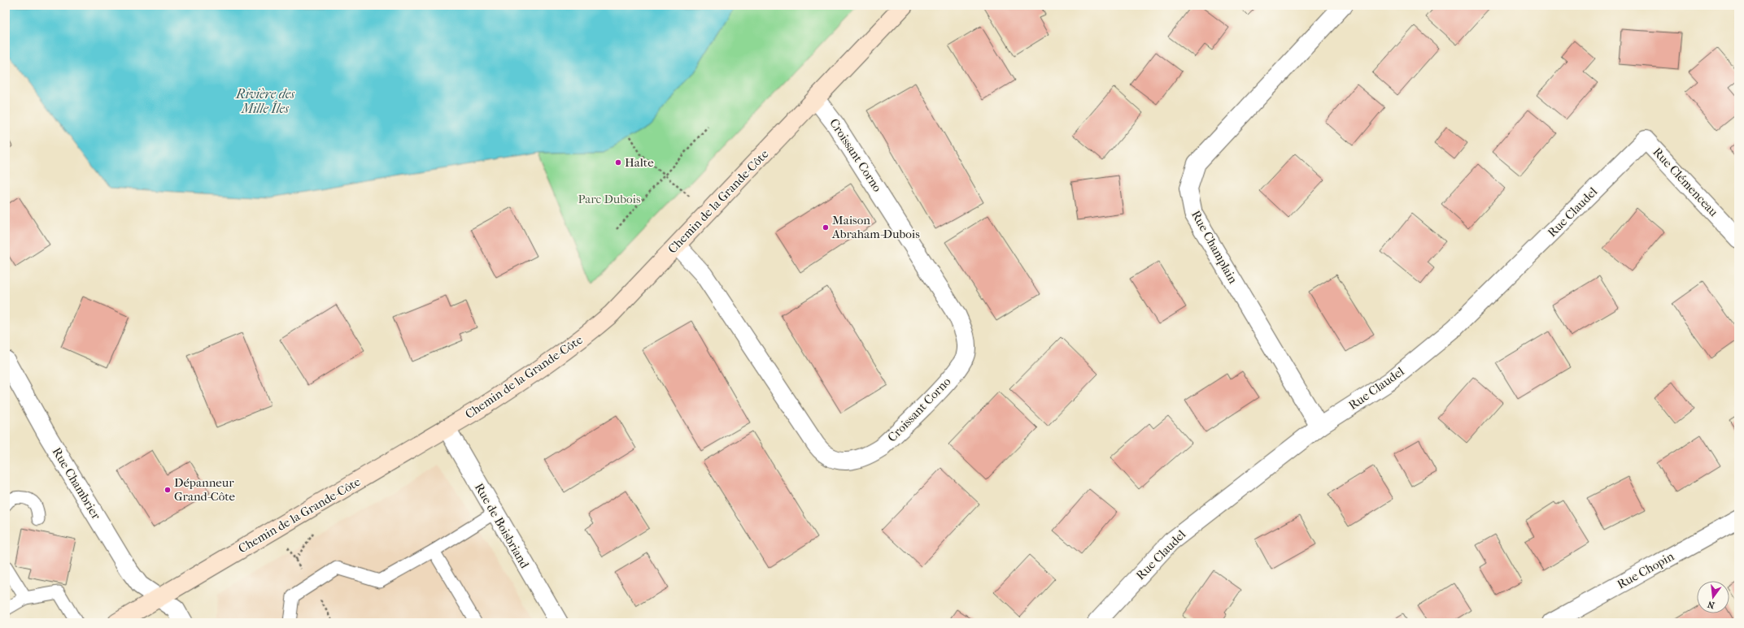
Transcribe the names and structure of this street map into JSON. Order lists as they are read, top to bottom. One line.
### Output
{"streets":{"main road":["Chemin de la Grande-Côte"],"street":["Croissant Corno","Rue Clémenceau","Rue Claudel","Rue Champlain","Rue Chambrier","Rue de Boisbriand","Rue Chopin"]},"crossings":[["Croissant Corno","Chemin de la Grande-Côte"],["Rue Clémenceau","Rue Claudel"],["Chemin de la Grande-Côte","Rue Chambrier"],["Chemin de la Grande-Côte","Rue de Boisbriand"],["Rue Claudel","Rue Champlain"]],"water":["Rivière des Mille Îles"],"parks":["Parc Dubois"],"places":["Halte","Maison Abraham-Dubois","Dépanneur Grand-Côte"],"north":"bottom"}
